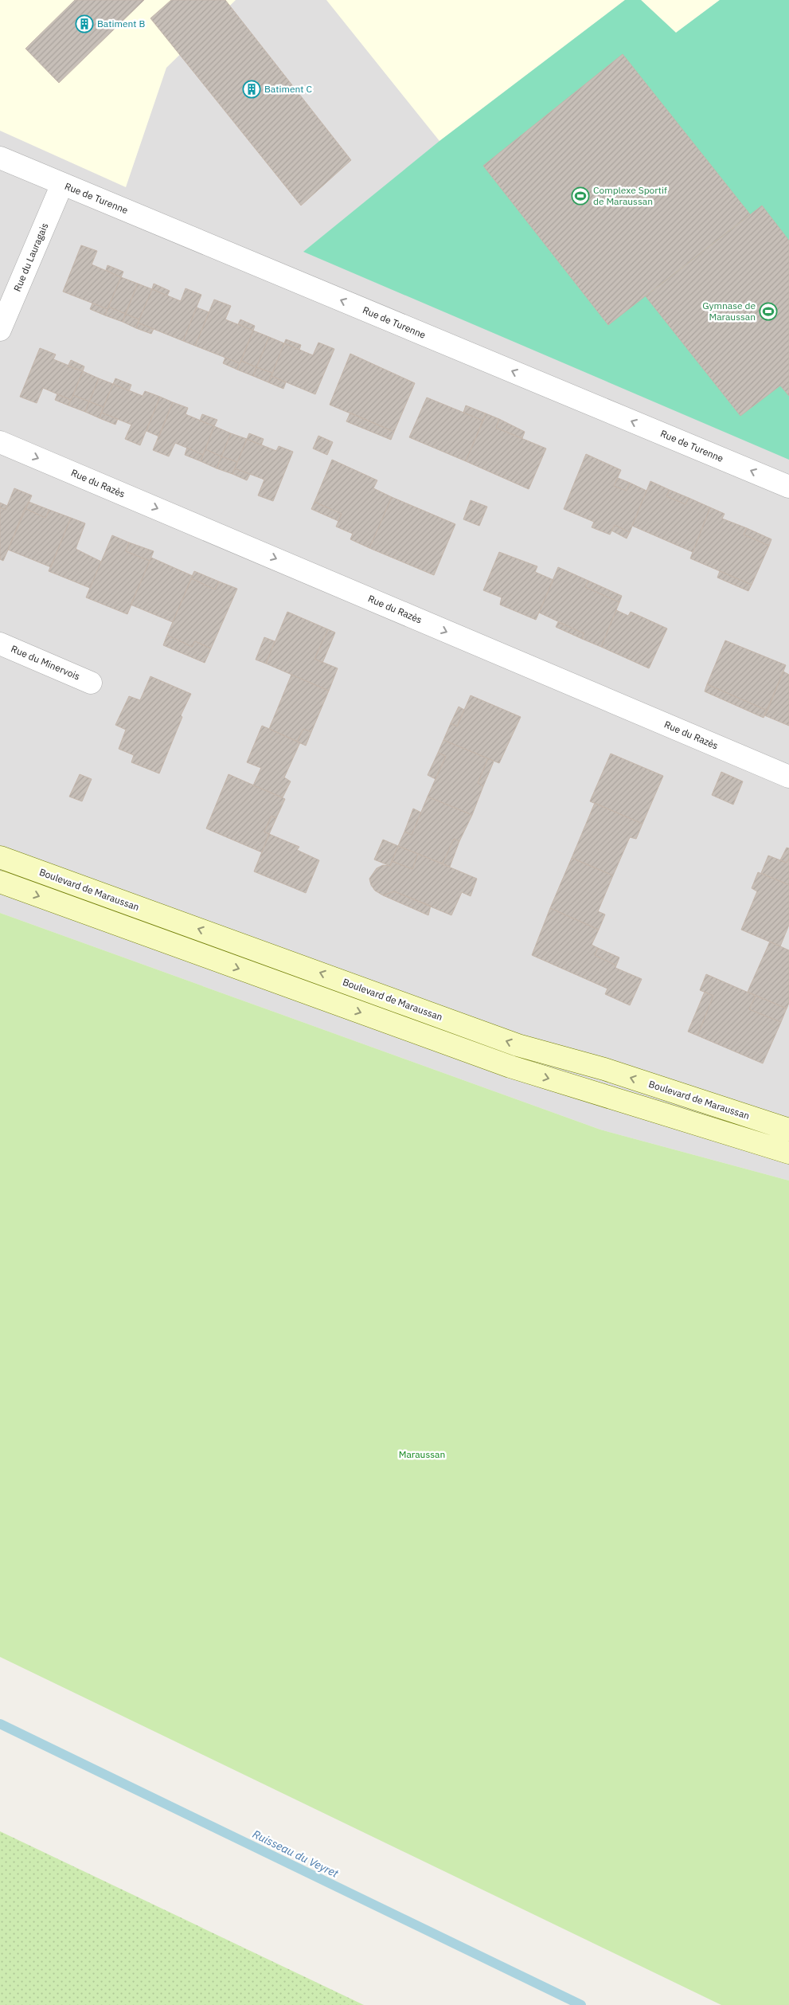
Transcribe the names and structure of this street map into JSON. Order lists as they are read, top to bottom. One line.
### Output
{"streets":{"main road":["Boulevard de Maraussan"],"street":["Rue de Turenne","Rue du Lauragais","Rue du Razès","Rue du Minervois"]},"crossings":[["Rue de Turenne","Rue du Lauragais"]],"one_way":["Rue de Turenne","Rue du Razès"],"water":["Ruisseau du Veyret"],"parks":["Maraussan"],"places":{"building":["Batiment B","Batiment C"],"sports":["Complexe Sportif de Maraussan","Gymnase de Maraussan"]}}
